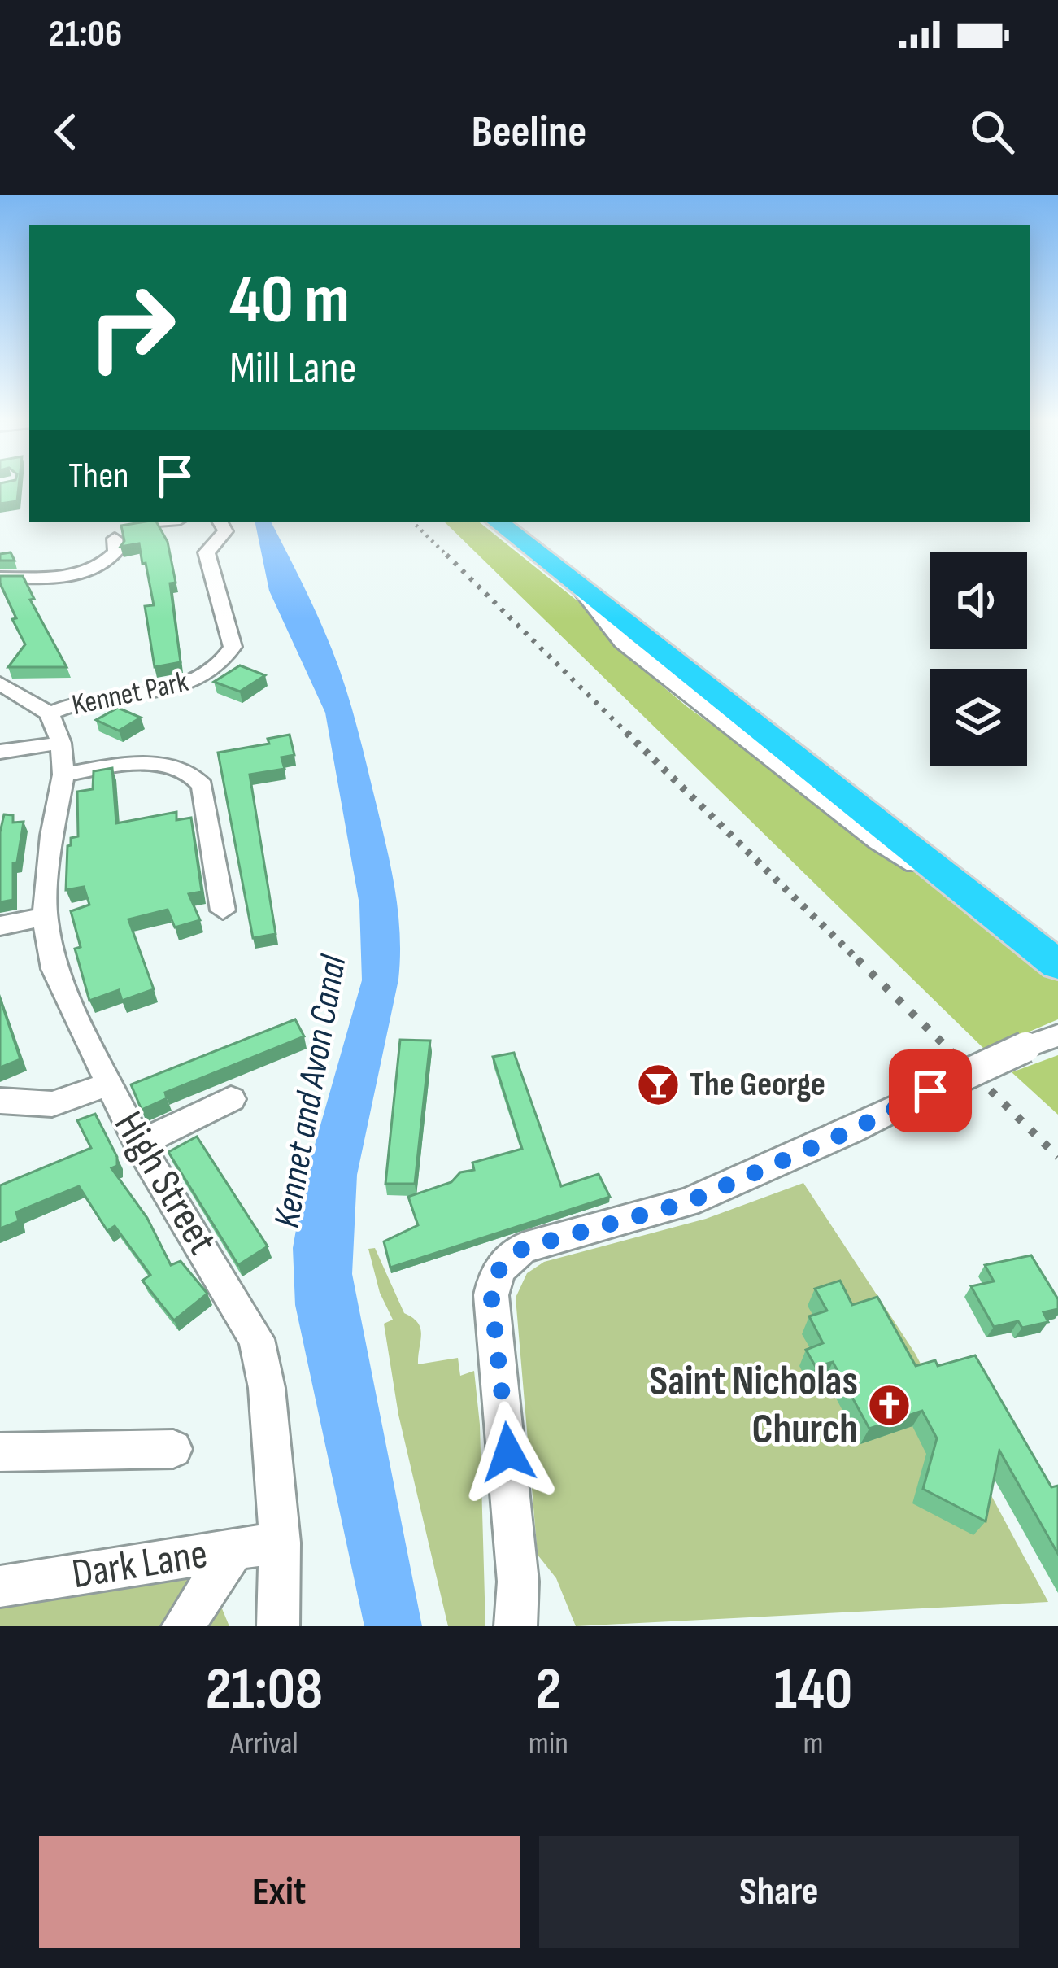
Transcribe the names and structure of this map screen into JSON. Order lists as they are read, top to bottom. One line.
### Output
{"streets":{"street":["Kennet Park","High Street","Dark Lane"]},"crossings":[["High Street","Dark Lane"]],"water":["Kennet and Avon Canal"],"places":{"bar":["The George"],"church":["Saint Nicholas Church"]},"page":{"status":"21:06","header":"Beeline","turn":["40 m","Mill Lane"],"then":"Then","eta":["21:08","Arrival","2","min","140","m"],"buttons":["Exit","Share"]}}
